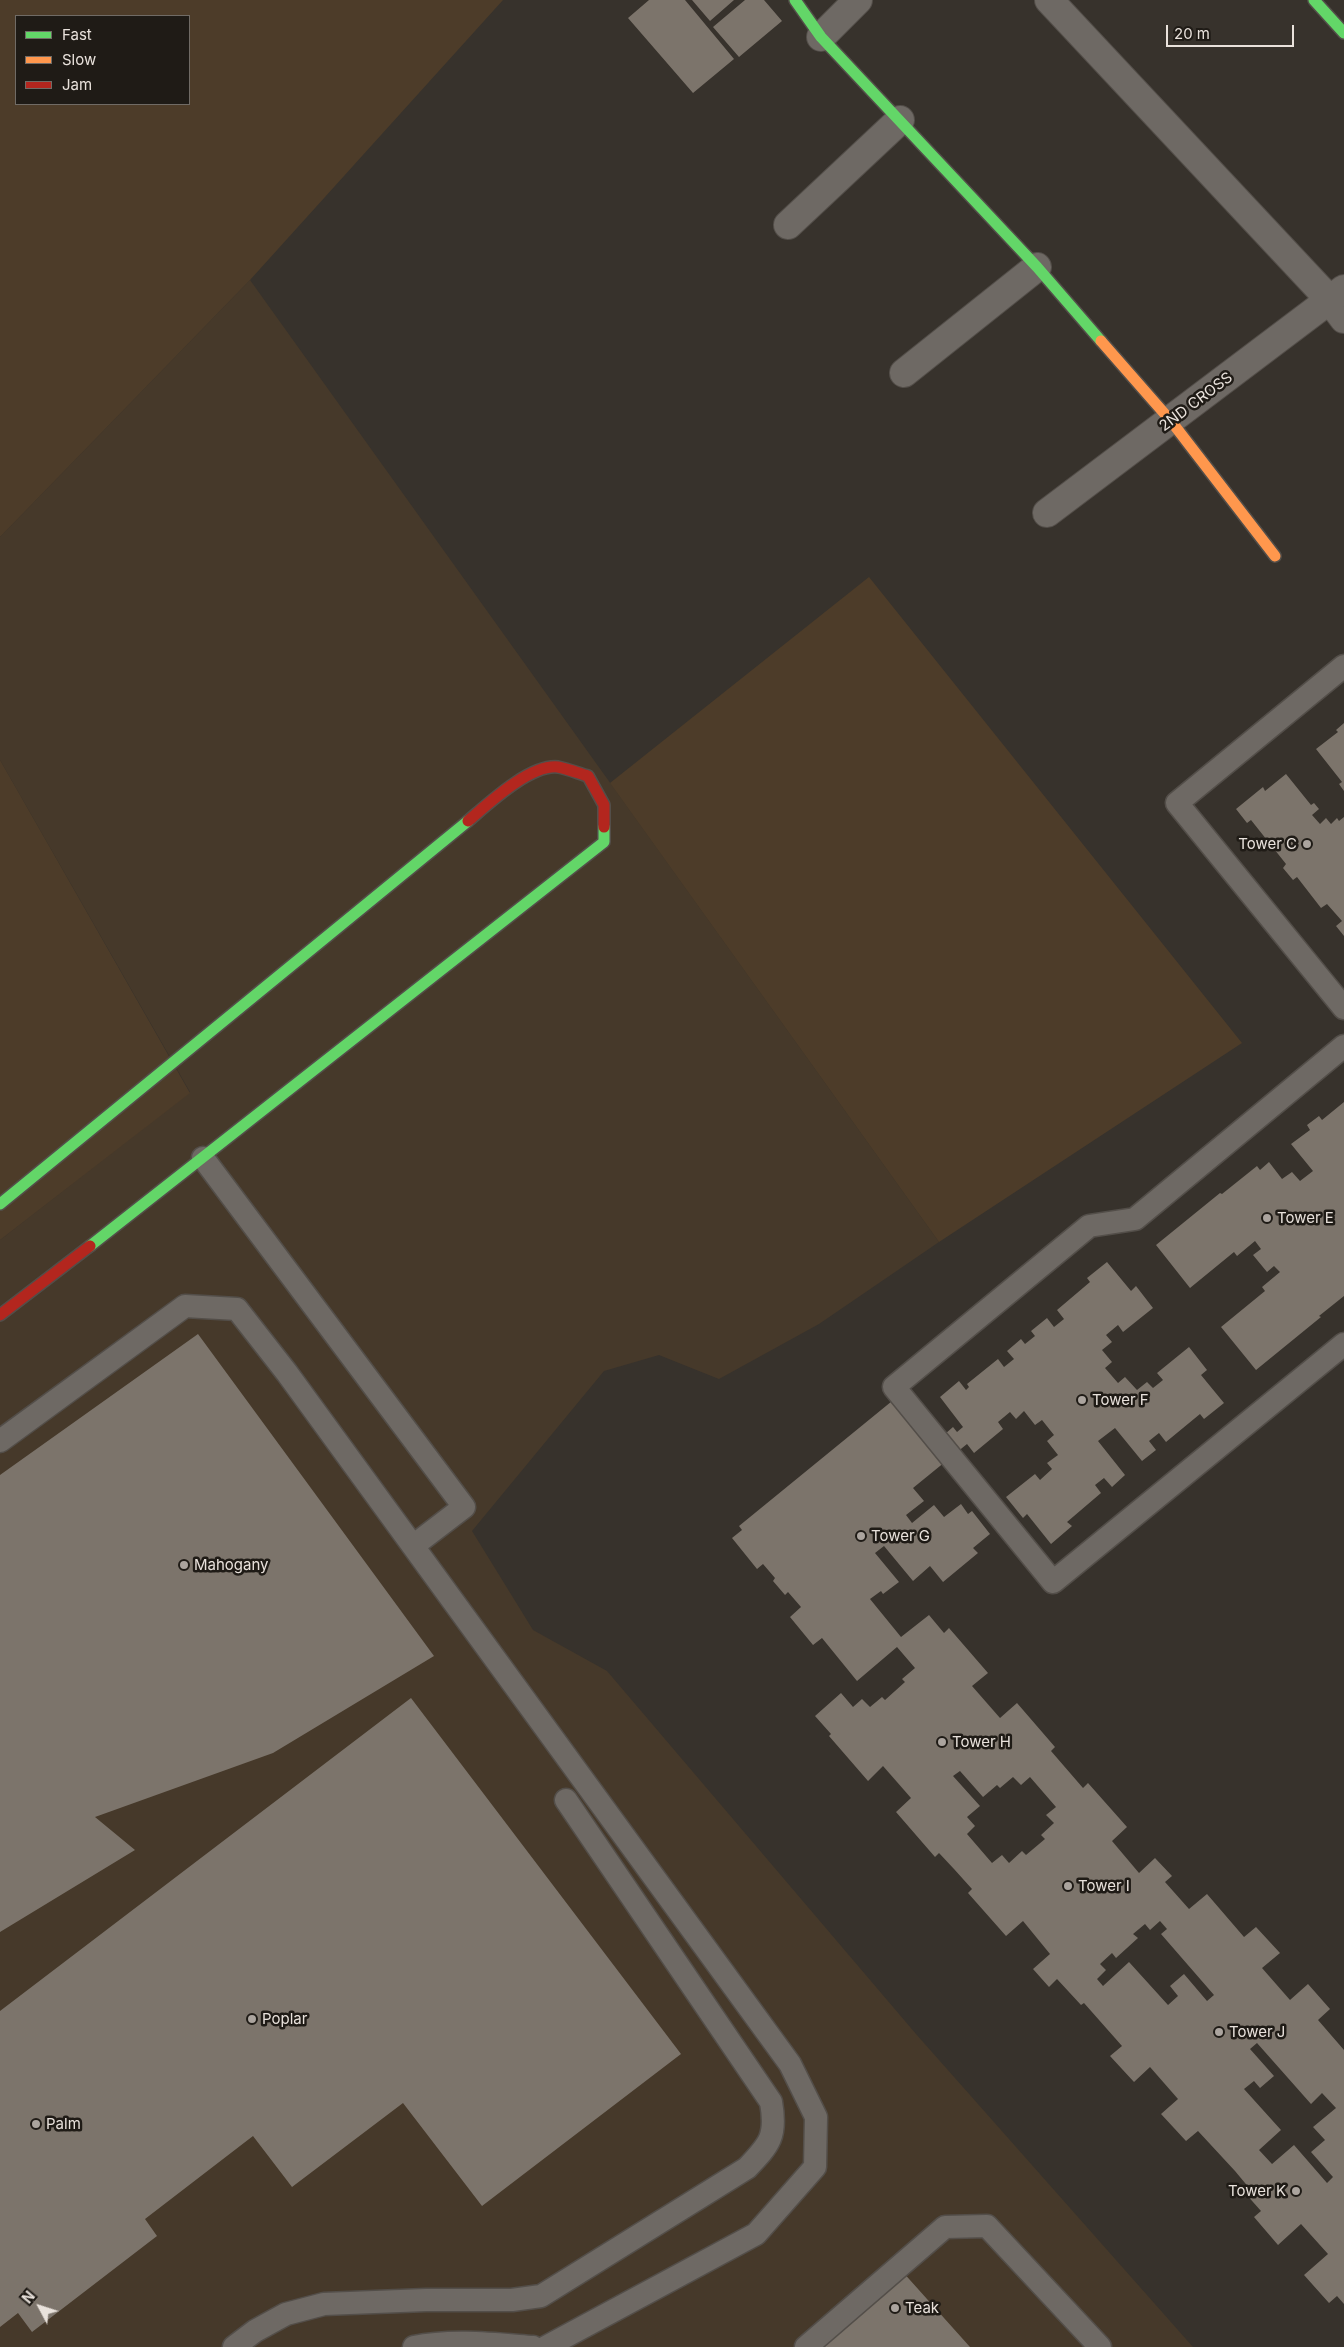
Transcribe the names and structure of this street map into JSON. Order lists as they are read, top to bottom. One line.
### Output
{"streets":{"street":["2ND CROSS"]},"places":["Tower C","Tower E","Tower F","Tower G","Mahogany","Tower H","Tower I","Poplar","Tower J","Palm","Tower K","Teak"],"legend":["Fast","Slow","Jam"],"scale_bar":"20 m","north":"top left"}
